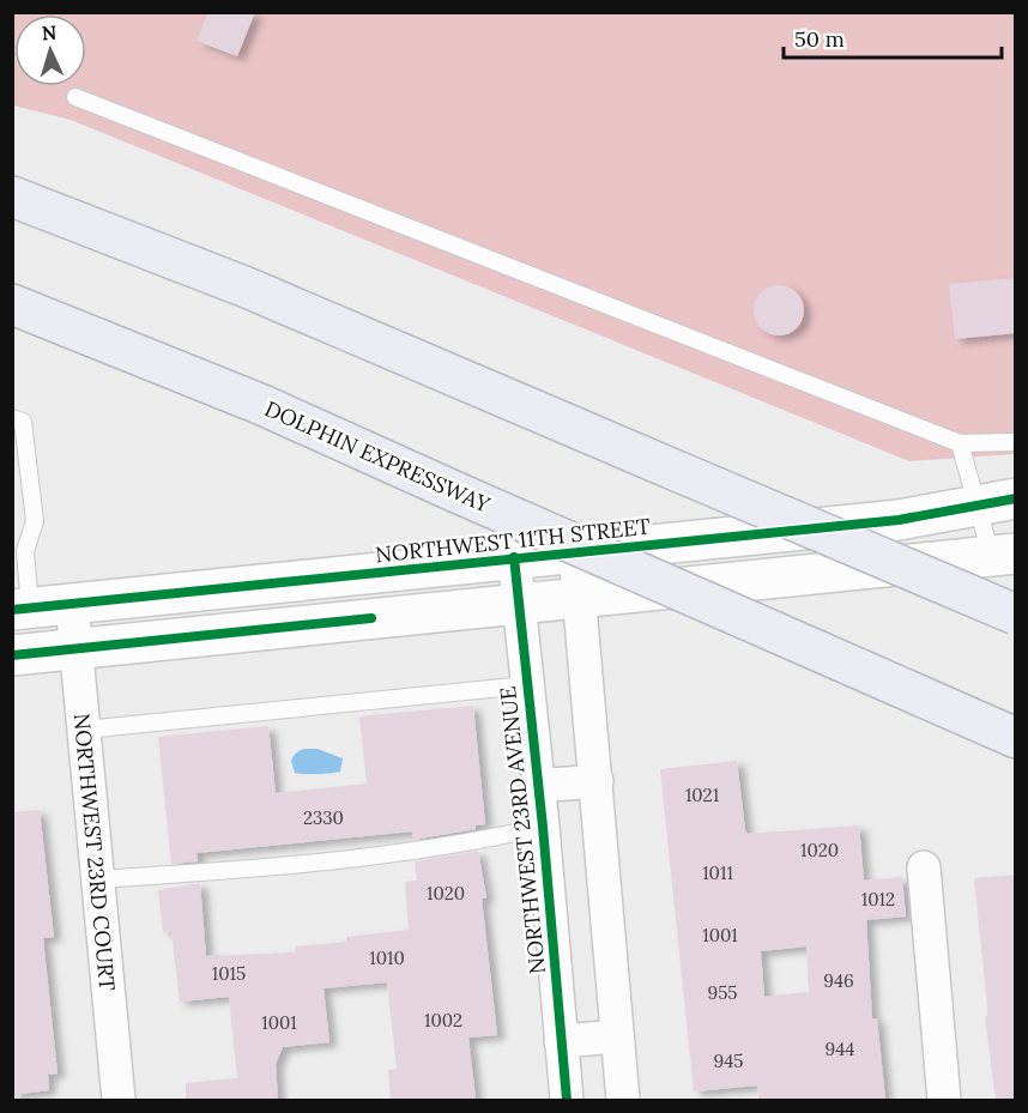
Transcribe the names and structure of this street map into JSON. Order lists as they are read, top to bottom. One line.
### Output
{"streets":{"highway":["DOLPHIN EXPRESSWAY"],"street":["NORTHWEST 11TH STREET","NORTHWEST 23RD AVENUE","NORTHWEST 23RD COURT"]},"crossings":[["NORTHWEST 11TH STREET","NORTHWEST 23RD AVENUE"],["NORTHWEST 11TH STREET","NORTHWEST 23RD COURT"]],"house_numbers":["1021","2330","1020","1011","1020","1012","1001","1010","1015","946","955","1002","1001","944","945"],"scale_bar":"50 m","north":"top"}
